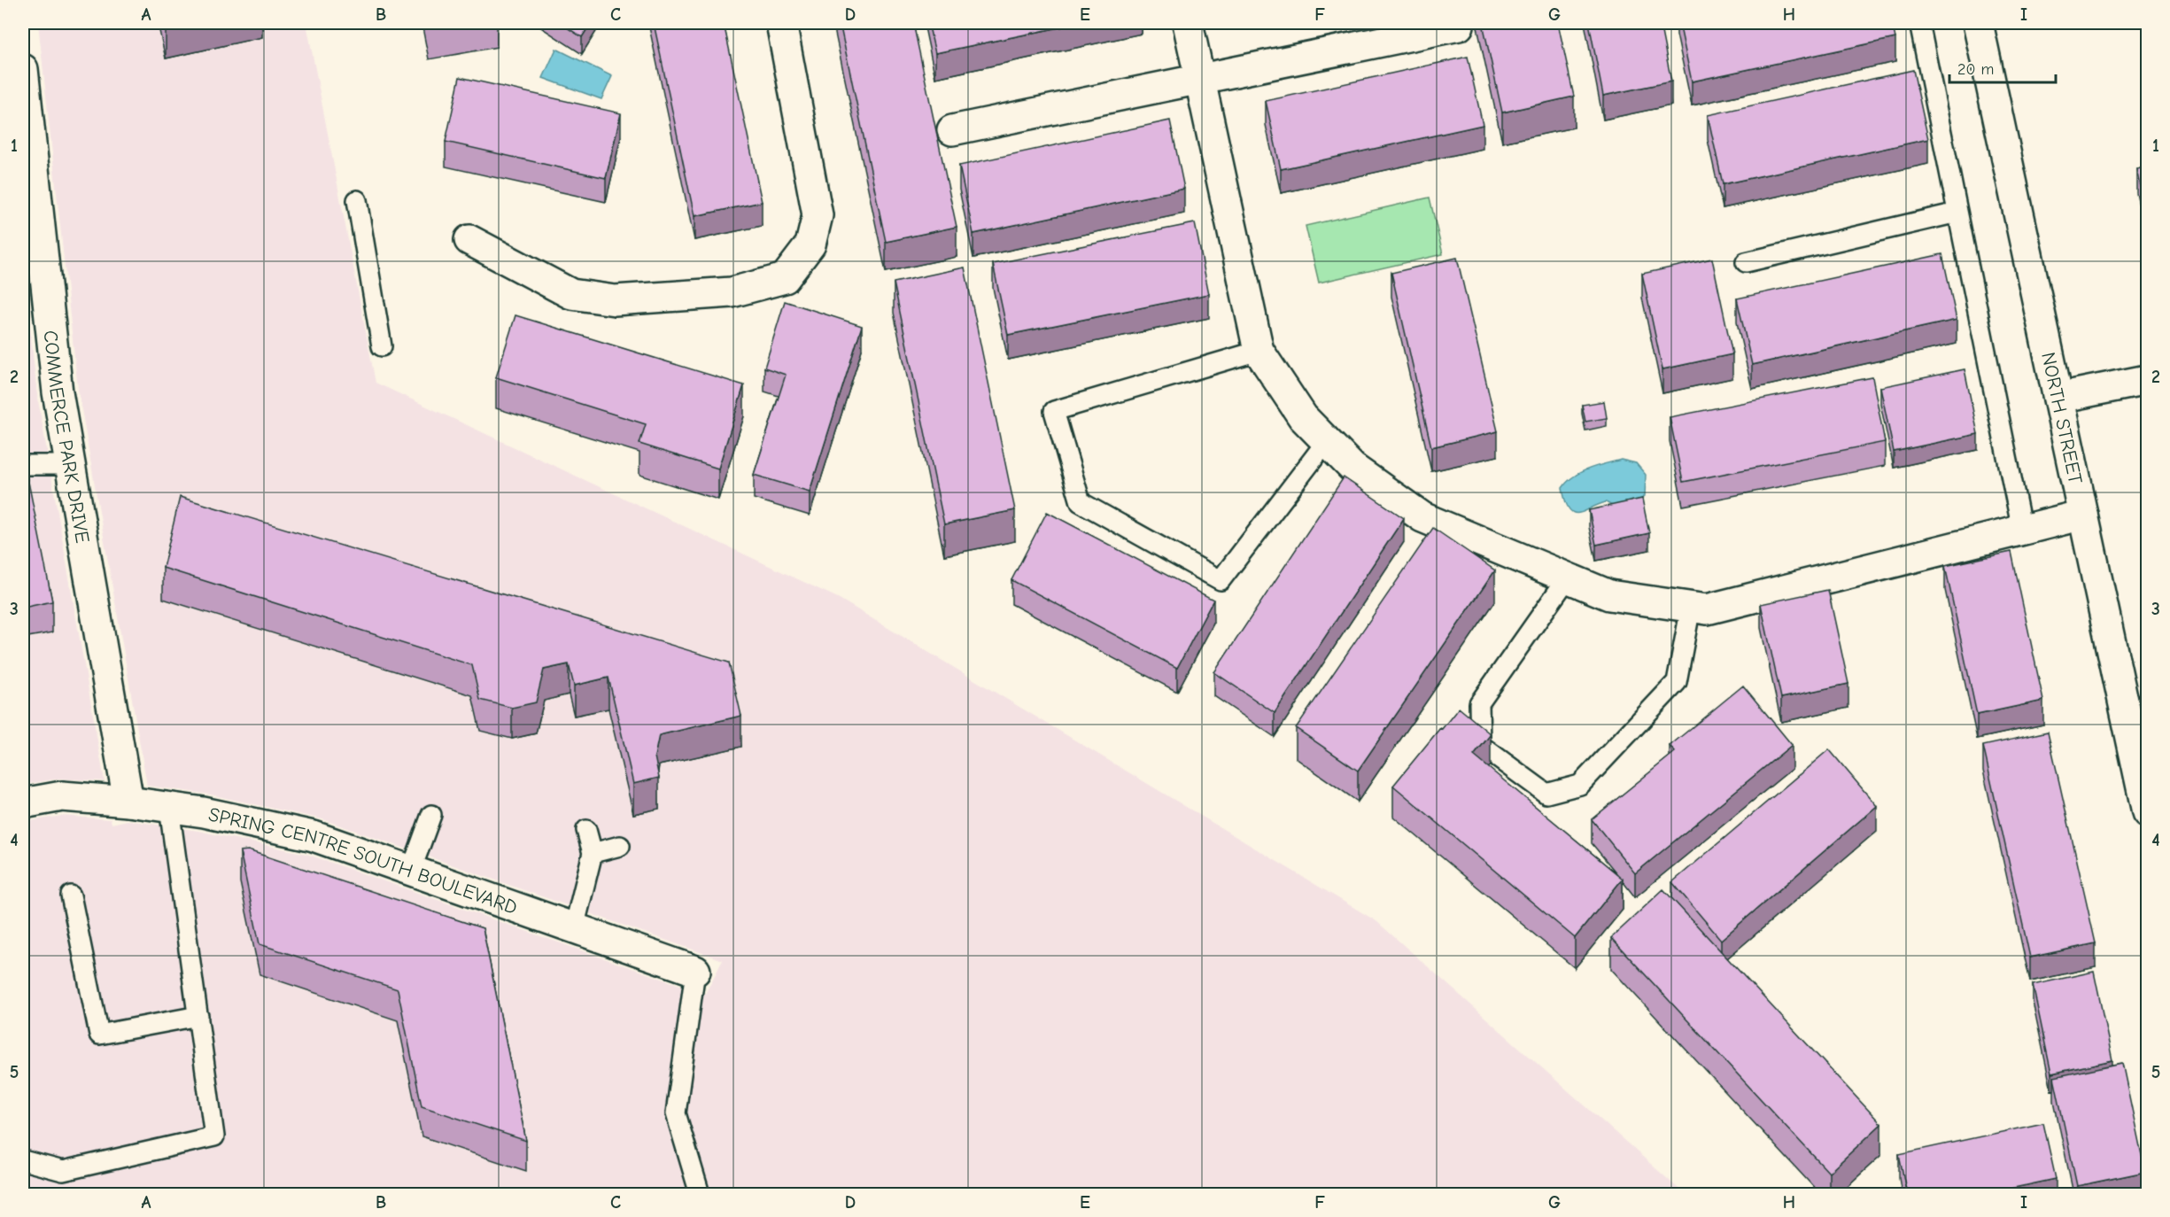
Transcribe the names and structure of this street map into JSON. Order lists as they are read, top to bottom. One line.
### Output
{"streets":{"street":["NORTH STREET","COMMERCE PARK DRIVE","SPRING CENTRE SOUTH BOULEVARD"]},"crossings":[["COMMERCE PARK DRIVE","SPRING CENTRE SOUTH BOULEVARD"]],"scale_bar":"20 m","grid":{"columns":["A","B","C","D","E","F","G","H","I"],"rows":["1","2","3","4","5"]}}
